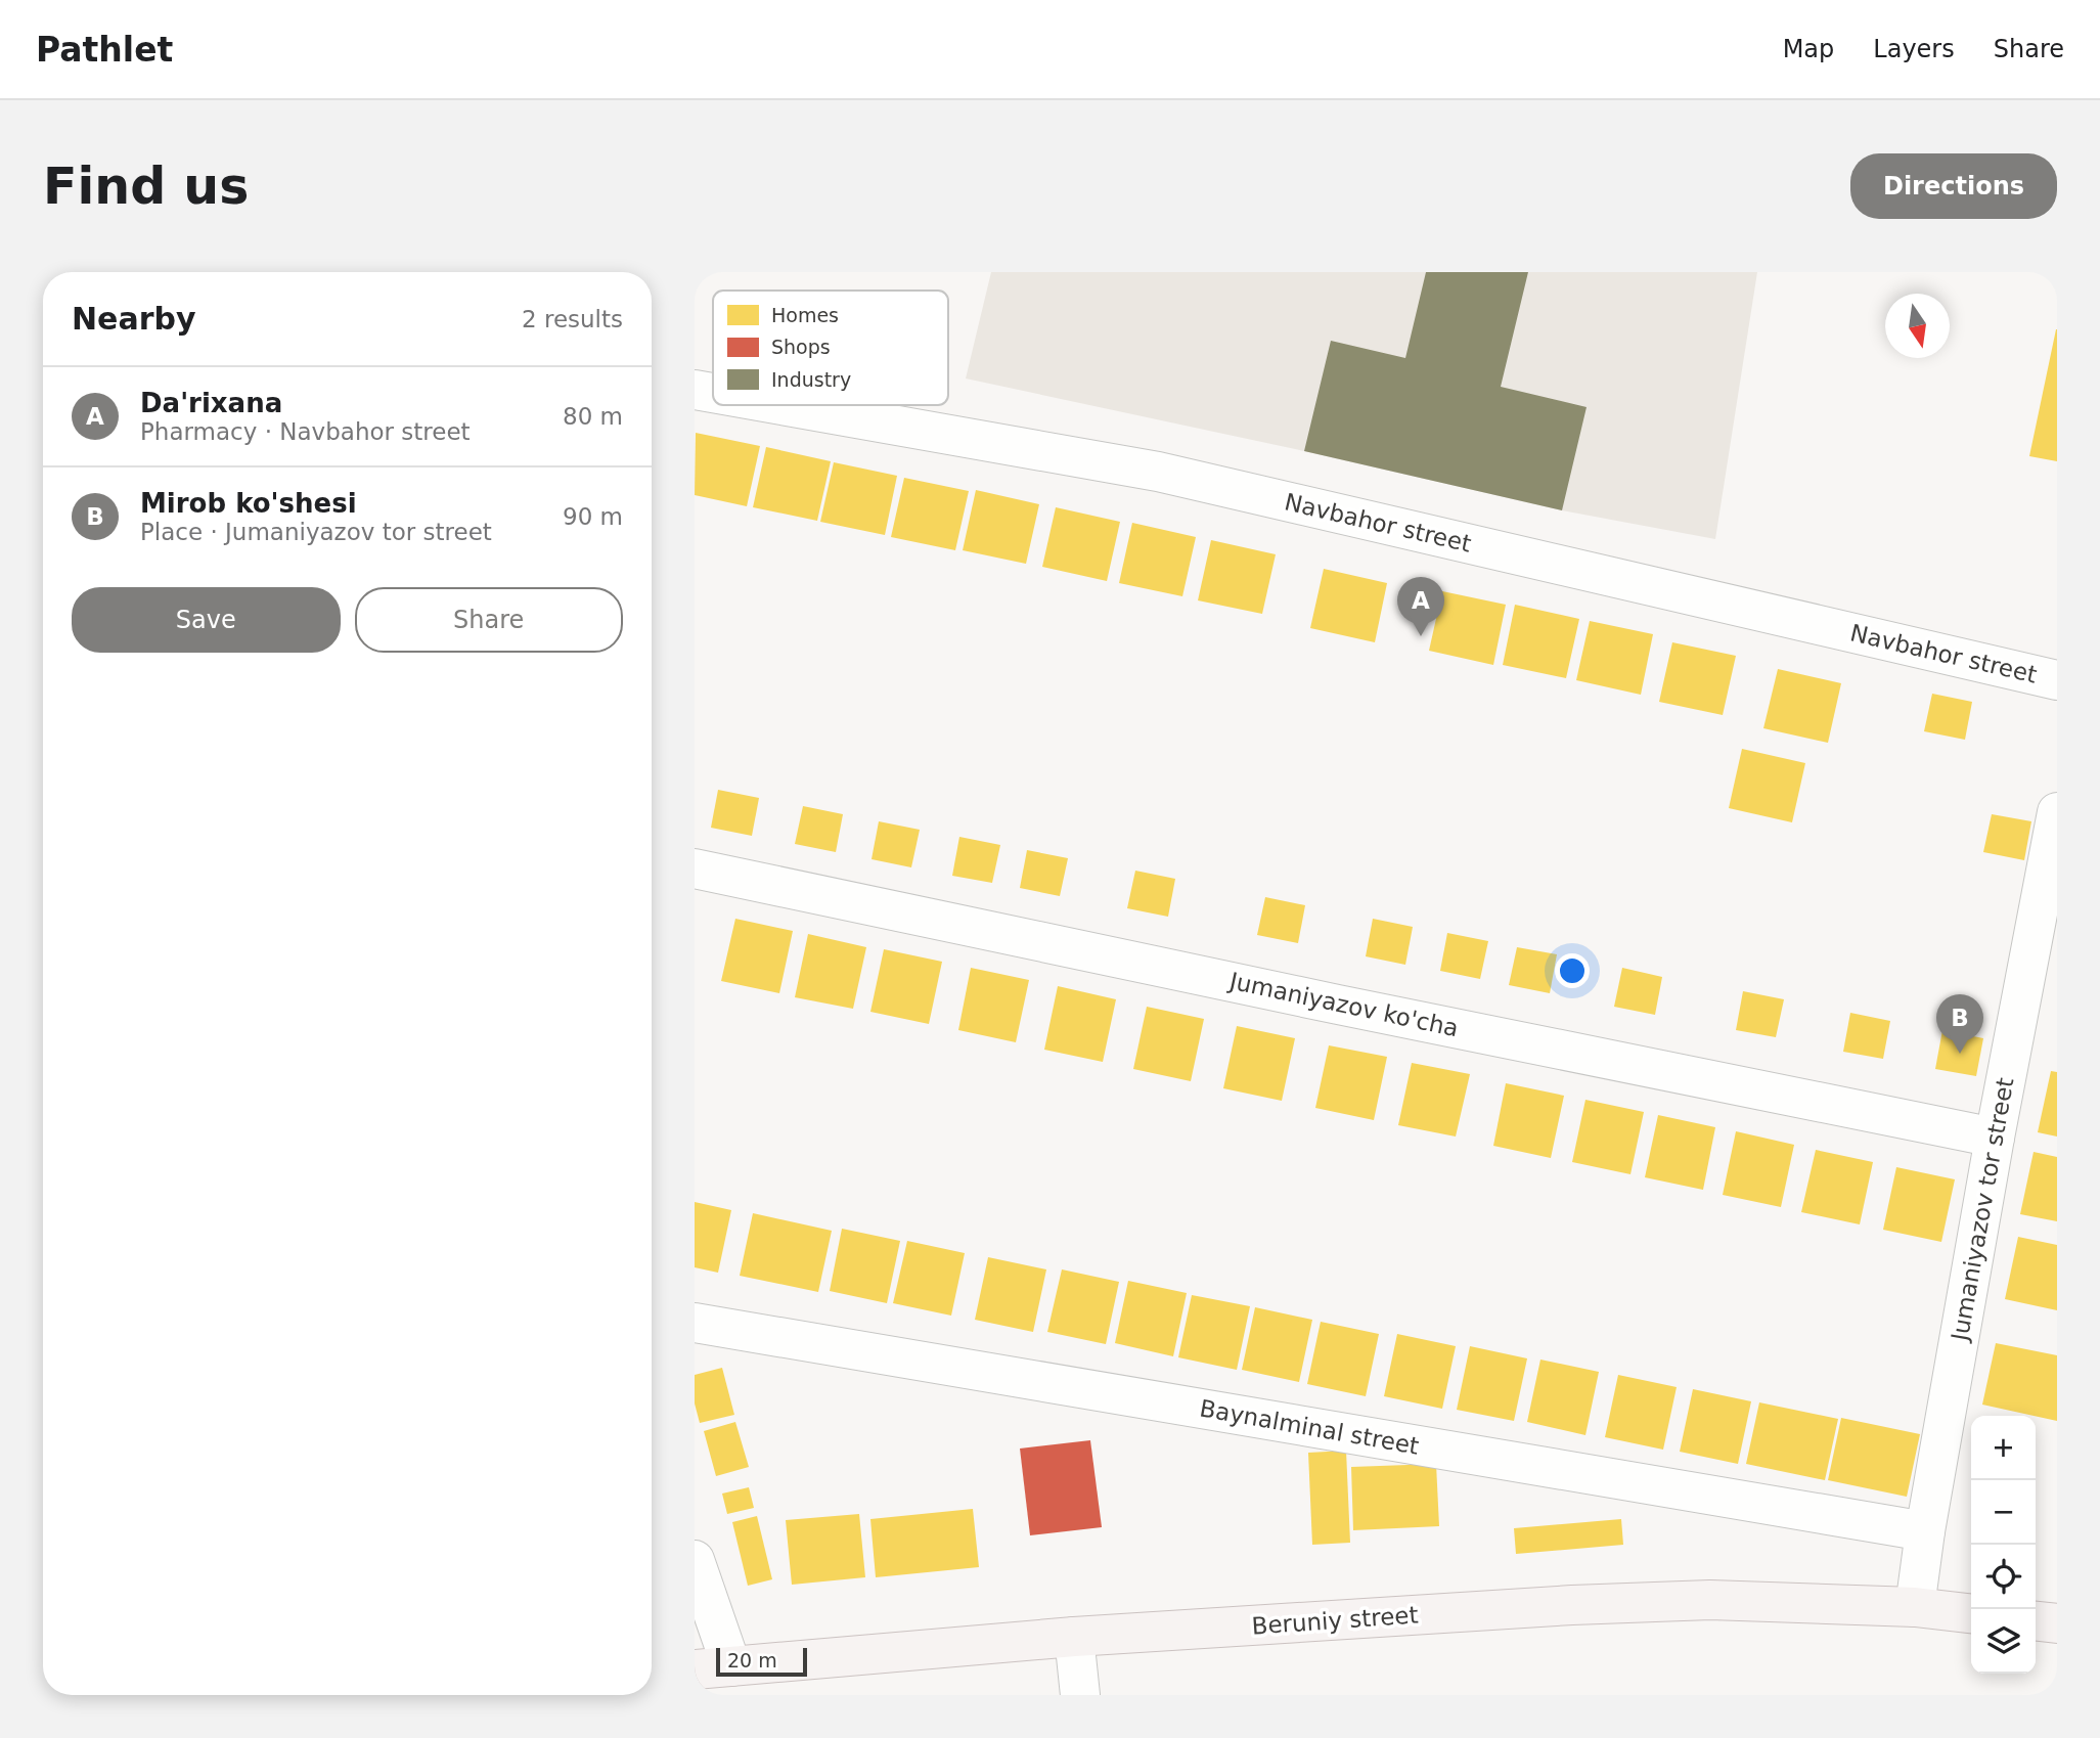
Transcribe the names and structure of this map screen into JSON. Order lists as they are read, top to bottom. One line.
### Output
{"streets":{"main road":["Beruniy street"],"street":["Navbahor street","Jumaniyazov ko'cha","Jumaniyazov tor street","Baynalminal street"]},"crossings":[["Jumaniyazov ko'cha","Jumaniyazov tor street"],["Jumaniyazov tor street","Baynalminal street"],["Jumaniyazov tor street","Beruniy street"]],"legend":["Homes","Shops","Industry"],"scale_bar":"20 m","north":"bottom","page":{"header":"Pathlet","nav":["Map","Layers","Share"],"buttons":["Directions",["Save","Share"]],"title":"Find us","heading":["Nearby","2 results"],"list":[{"mark":"A","name":"Da'rixana","note":"Pharmacy · Navbahor street","value":"80 m"},{"mark":"B","name":"Mirob ko'shesi","note":"Place · Jumaniyazov tor street","value":"90 m"}],"pins":["A","B"],"map_buttons":["+","−"],"scale":"20 m"}}
